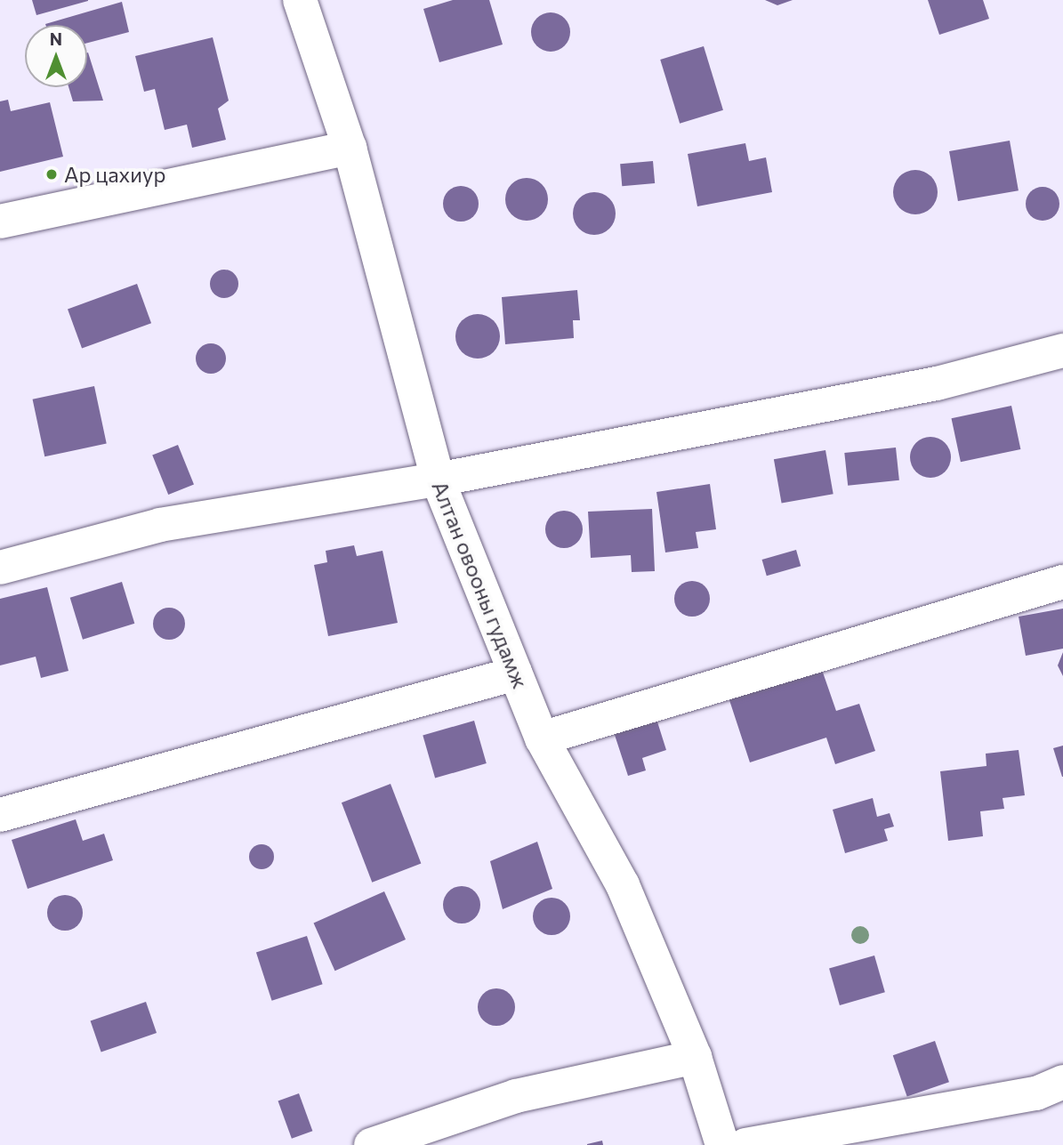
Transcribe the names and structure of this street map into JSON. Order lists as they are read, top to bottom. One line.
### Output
{"streets":{"street":["Алтан овооны гудамж"]},"places":["Ар цахиур"],"north":"top"}
